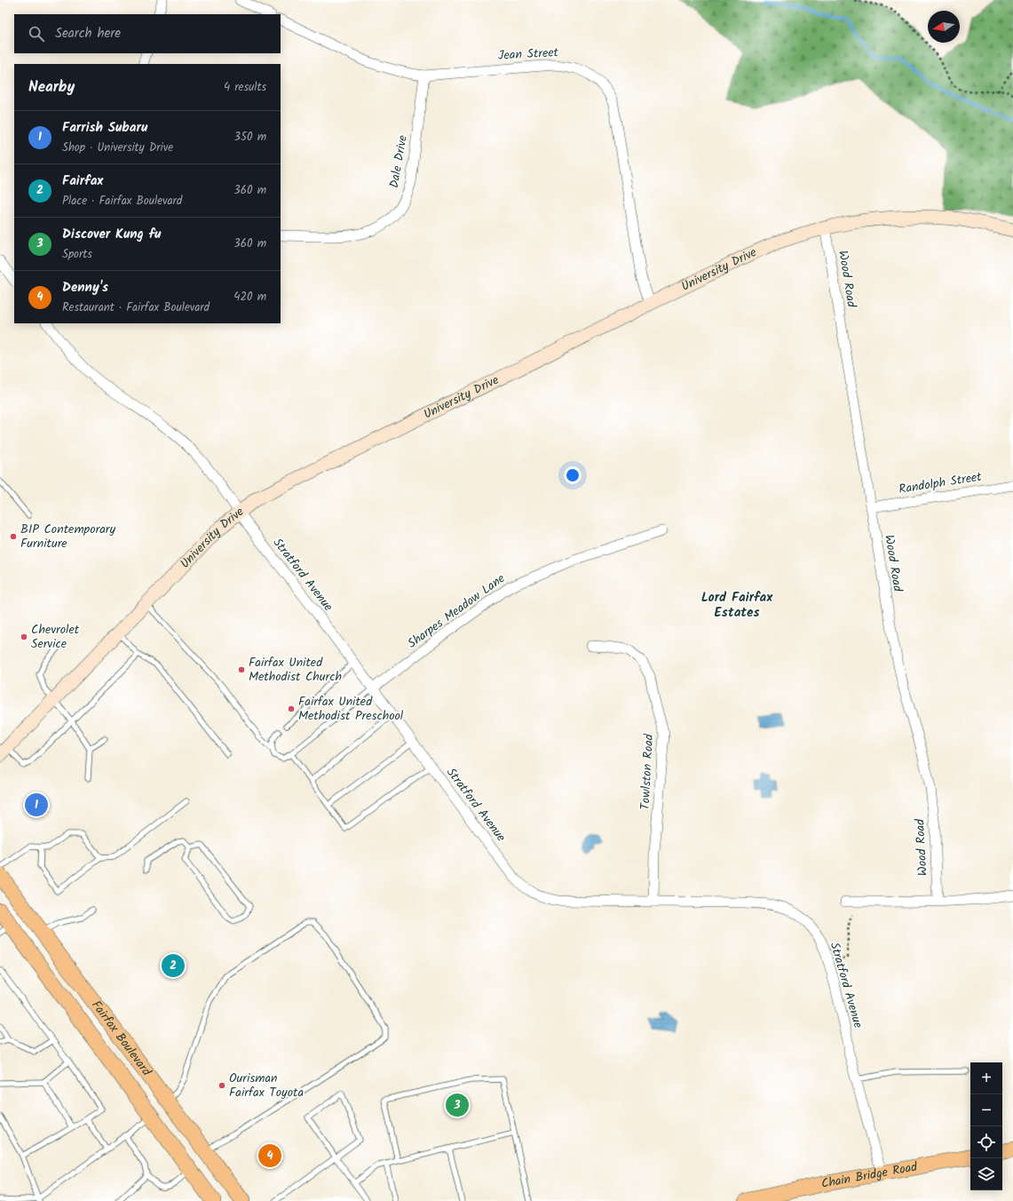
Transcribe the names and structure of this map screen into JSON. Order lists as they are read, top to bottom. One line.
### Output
{"streets":{"main road":["Fairfax Boulevard","Chain Bridge Road"],"street":["Jean Street","Dale Drive","University Drive","Wood Road","Randolph Street","Stratford Avenue","Sharpes Meadow Lane","Towlston Road"]},"crossings":[["Jean Street","Dale Drive"],["Jean Street","University Drive"],["University Drive","Wood Road"],["University Drive","Stratford Avenue"],["Wood Road","Randolph Street"],["Stratford Avenue","Sharpes Meadow Lane"],["Stratford Avenue","Towlston Road"],["Stratford Avenue","Chain Bridge Road"]],"districts":["Lord Fairfax Estates"],"places":["BIP Contemporary Furniture","Chevrolet Service","Fairfax United Methodist Church","Fairfax United Methodist Preschool","Ourisman Fairfax Toyota"],"north":"left","page":{"search":"Search here","heading":["Nearby","4 results"],"list":[{"mark":"1","name":"Farrish Subaru","note":"Shop · University Drive","value":"350 m"},{"mark":"2","name":"Fairfax","note":"Place · Fairfax Boulevard","value":"360 m"},{"mark":"3","name":"Discover Kung fu","note":"Sports","value":"360 m"},{"mark":"4","name":"Denny's","note":"Restaurant · Fairfax Boulevard","value":"420 m"}],"pins":["1","2","3","4"],"map_buttons":["+","−"]}}
